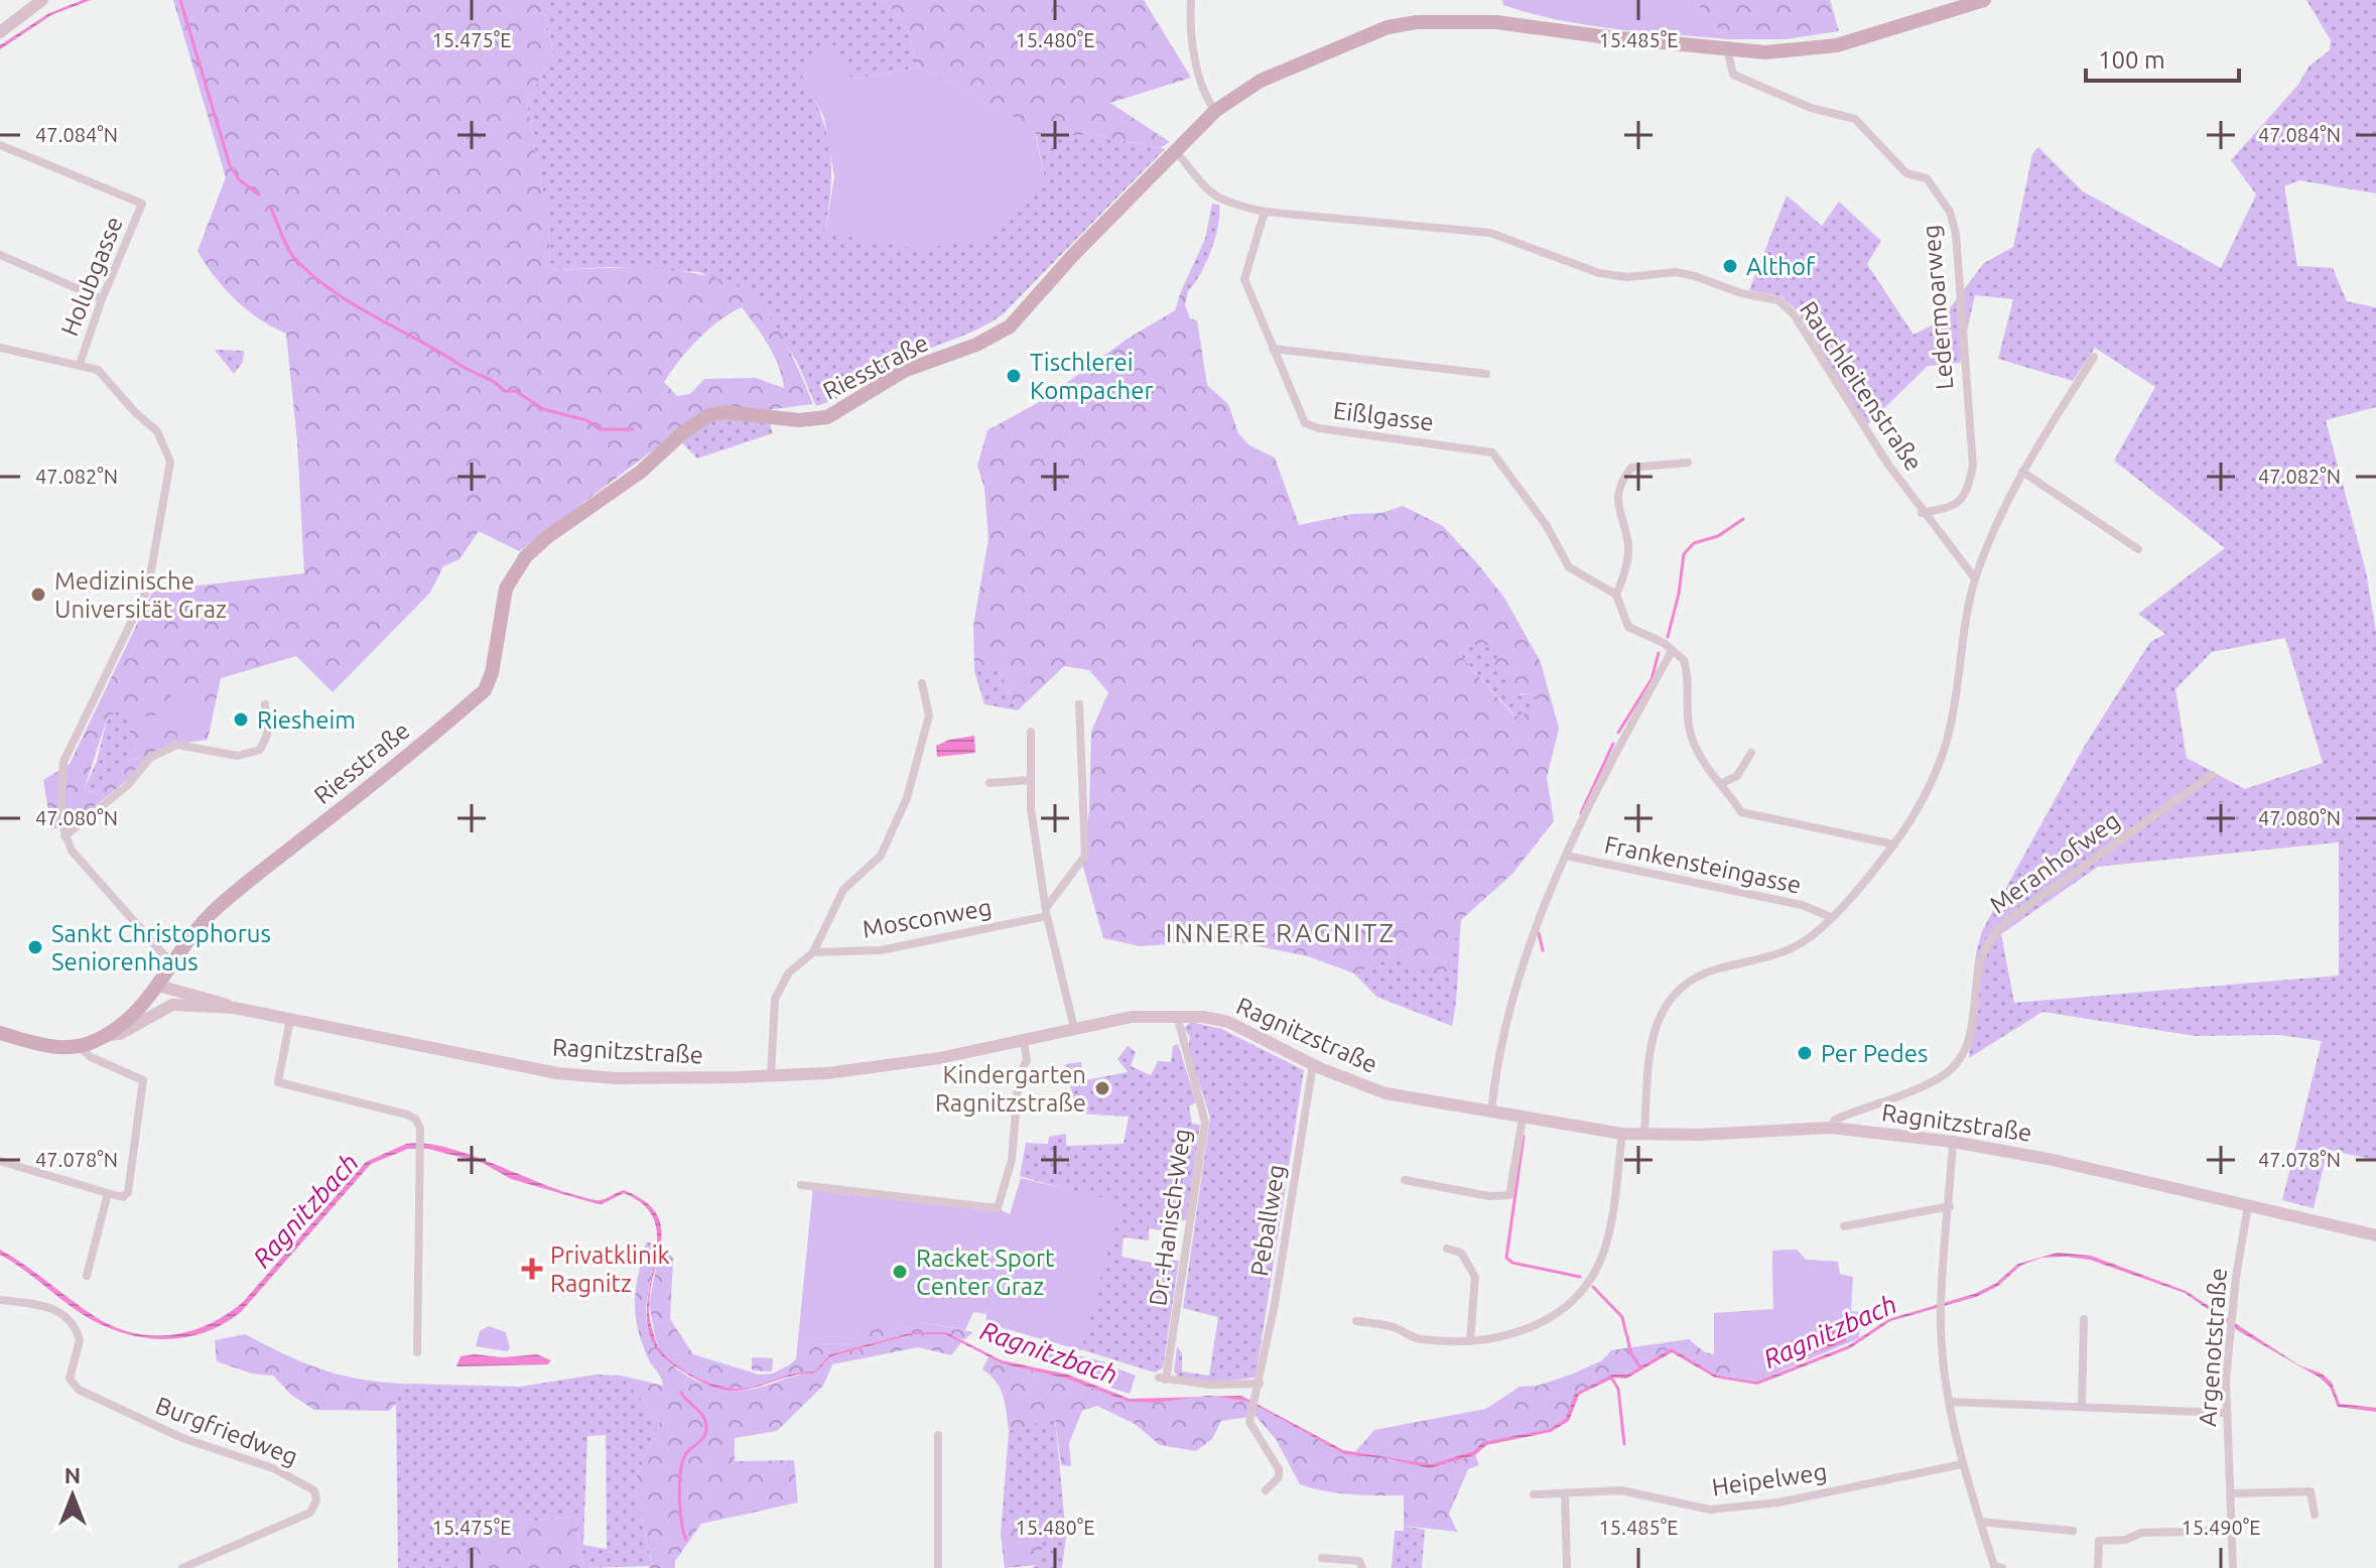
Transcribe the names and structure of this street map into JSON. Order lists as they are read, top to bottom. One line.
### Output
{"streets":{"main road":["Riesstraße","Ragnitzstraße"],"street":["Holubgasse","Ledermoarweg","Rauchleitenstraße","Eißlgasse","Meranhofweg","Frankensteingasse","Mosconweg","Dr.-Hanisch-Weg","Peballweg","Argenotstraße","Burgfriedweg","Heipelweg"]},"crossings":[["Ledermoarweg","Riesstraße"],["Ledermoarweg","Rauchleitenstraße"],["Riesstraße","Rauchleitenstraße"],["Riesstraße","Ragnitzstraße"],["Rauchleitenstraße","Eißlgasse"],["Meranhofweg","Ragnitzstraße"],["Frankensteingasse","Ragnitzstraße"],["Ragnitzstraße","Dr.-Hanisch-Weg"],["Ragnitzstraße","Peballweg"],["Ragnitzstraße","Argenotstraße"],["Dr.-Hanisch-Weg","Peballweg"]],"districts":["INNERE RAGNITZ"],"water":["Ragnitzbach"],"places":{"other":["Althof","Tischlerei Kompacher","Medizinische Universität Graz","Riesheim","Sankt Christophorus Seniorenhaus","Per Pedes","Kindergarten Ragnitzstraße","Racket Sport Center Graz"],"health":["Privatklinik Ragnitz"]},"scale_bar":"100 m","north":"top","coordinates":["15.475°E","15.480°E","15.485°E","47.084°N","47.082°N","47.080°N","47.078°N","15.490°E"]}
